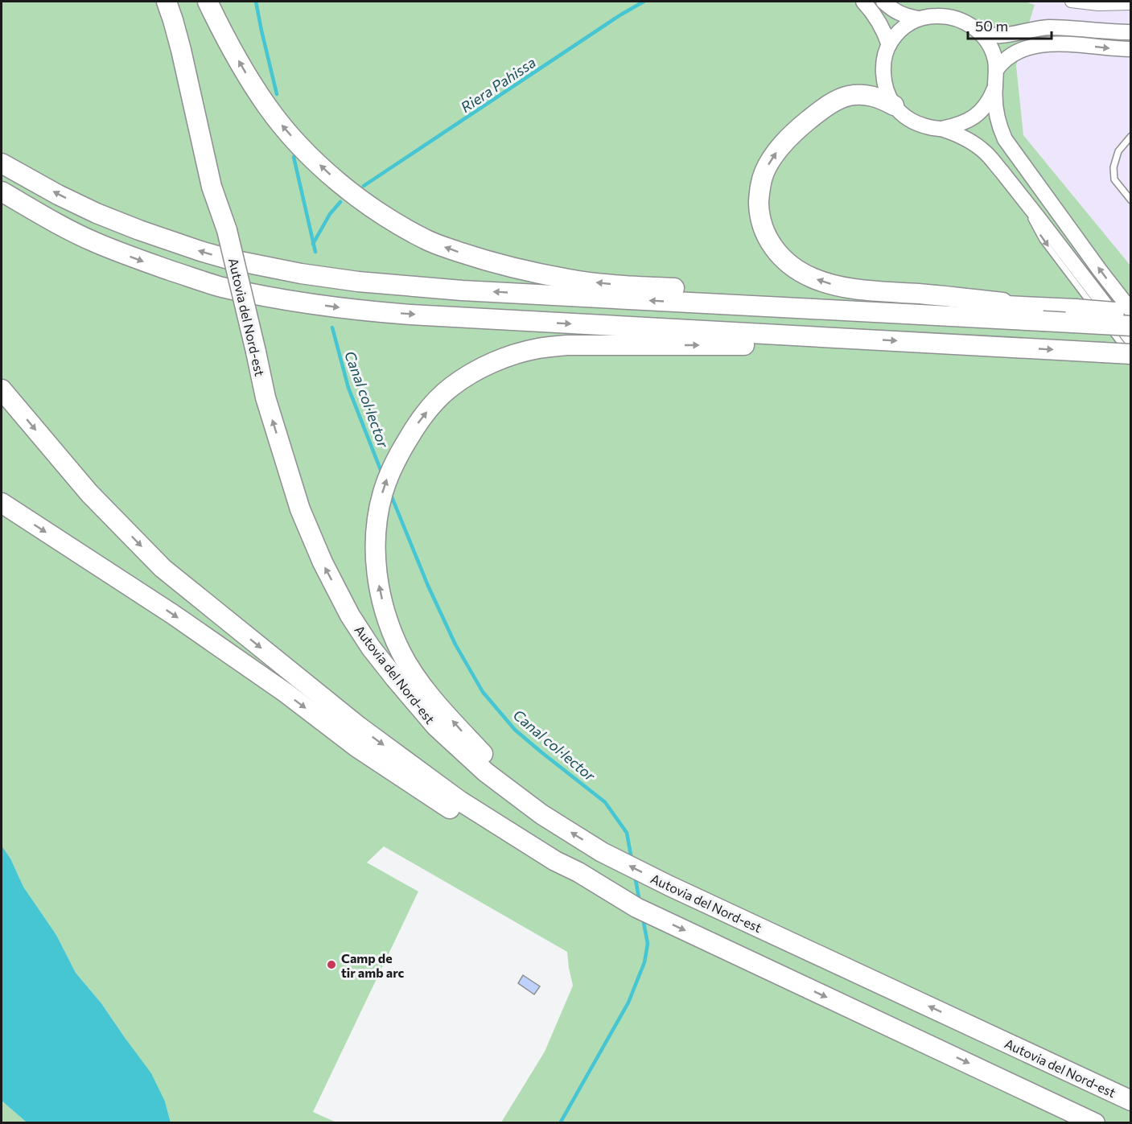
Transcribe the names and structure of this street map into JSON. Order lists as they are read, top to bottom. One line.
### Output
{"streets":{"highway":["Autovia del Nord-est"]},"water":["Riera Pahissa","Canal col·lector"],"places":["Camp de tir amb arc"],"scale_bar":"50 m"}
